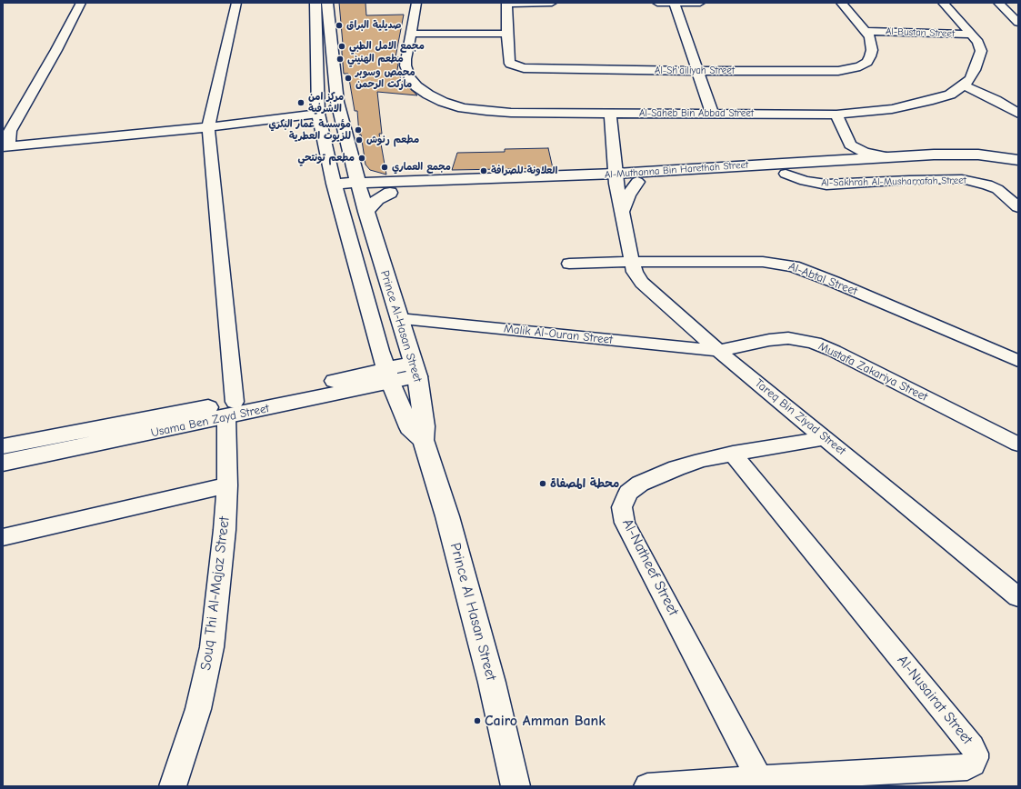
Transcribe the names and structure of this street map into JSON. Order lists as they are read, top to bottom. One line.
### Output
{"streets":{"main road":["Al-Muthanna Bin Harethah Street","Prince Al-Hasan Street","Usama Ben Zayd Street","Prince Al Hasan Street"],"street":["Al-Bustan Street","Al-Sh'ailiyah Street","Al-Saheb Bin Abbad Street","Al-Sakhrah Al-Musharrafah Street","Al-Abtal Street","Malik Al-Ouran Street","Mustafa Zakariya Street","Tareq Bin Ziyad Street","Al-Natheef Street","Souq Thi Al-Majaz Street","Al-Nusairat Street"]},"crossings":[["Al-Bustan Street","Al-Sh'ailiyah Street"],["Al-Bustan Street","Al-Saheb Bin Abbad Street"],["Al-Saheb Bin Abbad Street","Tareq Bin Ziyad Street"],["Al-Muthanna Bin Harethah Street","Al-Sakhrah Al-Musharrafah Street"],["Al-Muthanna Bin Harethah Street","Prince Al-Hasan Street"],["Al-Muthanna Bin Harethah Street","Tareq Bin Ziyad Street"],["Al-Abtal Street","Tareq Bin Ziyad Street"],["Prince Al-Hasan Street","Malik Al-Ouran Street"],["Prince Al-Hasan Street","Usama Ben Zayd Street"],["Prince Al-Hasan Street","Prince Al Hasan Street"],["Malik Al-Ouran Street","Mustafa Zakariya Street"],["Malik Al-Ouran Street","Tareq Bin Ziyad Street"],["Mustafa Zakariya Street","Tareq Bin Ziyad Street"],["Tareq Bin Ziyad Street","Al-Natheef Street"],["Usama Ben Zayd Street","Souq Thi Al-Majaz Street"],["Al-Natheef Street","Al-Nusairat Street"]],"places":["صديلية البراق","مجمع الامل الطبي","مطعم الهنيني","محمص وسوبر ماركت الرحمن","مركز امن الاشرفية","مؤسسة عمار البكري للزيوت العطرية","مطعم رنوش","مطعم تونتحي","مجمع العماري","العلاونة للصرافة","محطة المصفاة","Cairo Amman Bank"]}
